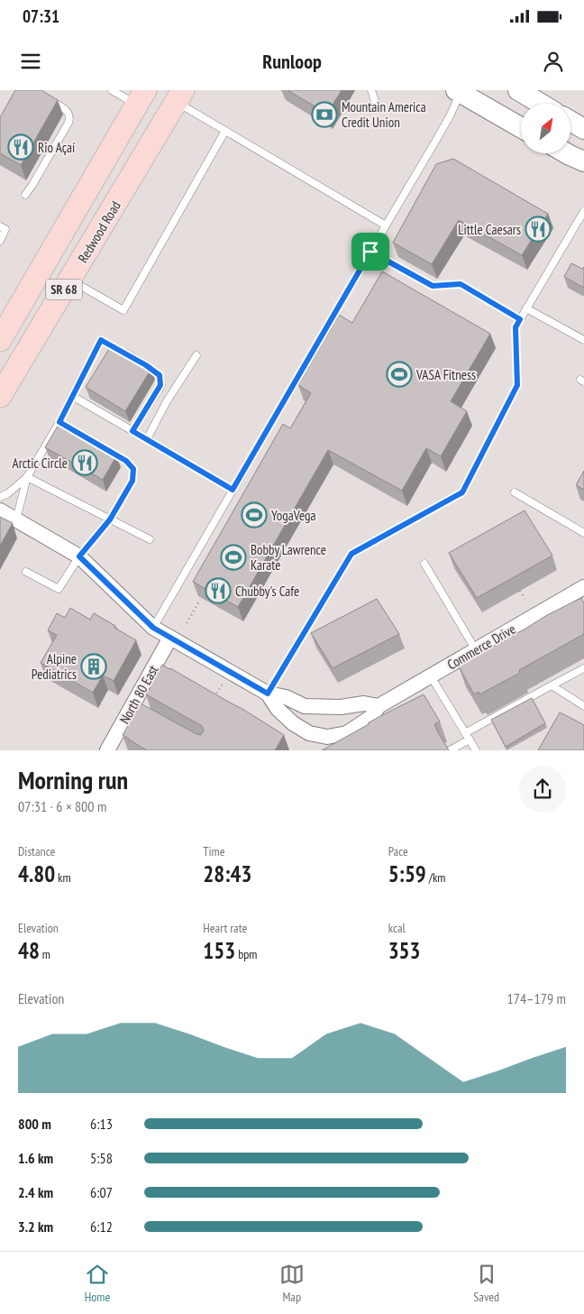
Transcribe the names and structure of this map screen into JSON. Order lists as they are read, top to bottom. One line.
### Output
{"streets":{"main road":["Redwood Road","SR 68"],"street":["Commerce Drive","North 80 East"]},"places":{"bank":["Mountain America Credit Union"],"restaurant":["Rio Açaí","Little Caesars","Arctic Circle","Chubby's Cafe"],"sports":["VASA Fitness","YogaVega","Bobby Lawrence Karate"],"building":["Alpine Pediatrics"]},"north":"top right","page":{"status":"07:31","header":"Runloop","heading":["Morning run","07:31 · 6 × 800 m"],"stats":[["Distance","4.80 km"],["Time","28:43"],["Pace","5:59 /km"],["Elevation","48 m"],["Heart rate","153 bpm"],["kcal","353"]],"chart":["Elevation","174–179 m"],"list":[{"name":"800 m","note":"6:13"},{"name":"1.6 km","note":"5:58"},{"name":"2.4 km","note":"6:07"},{"name":"3.2 km","note":"6:12"}],"tabs":["Home","Map","Saved"]}}
